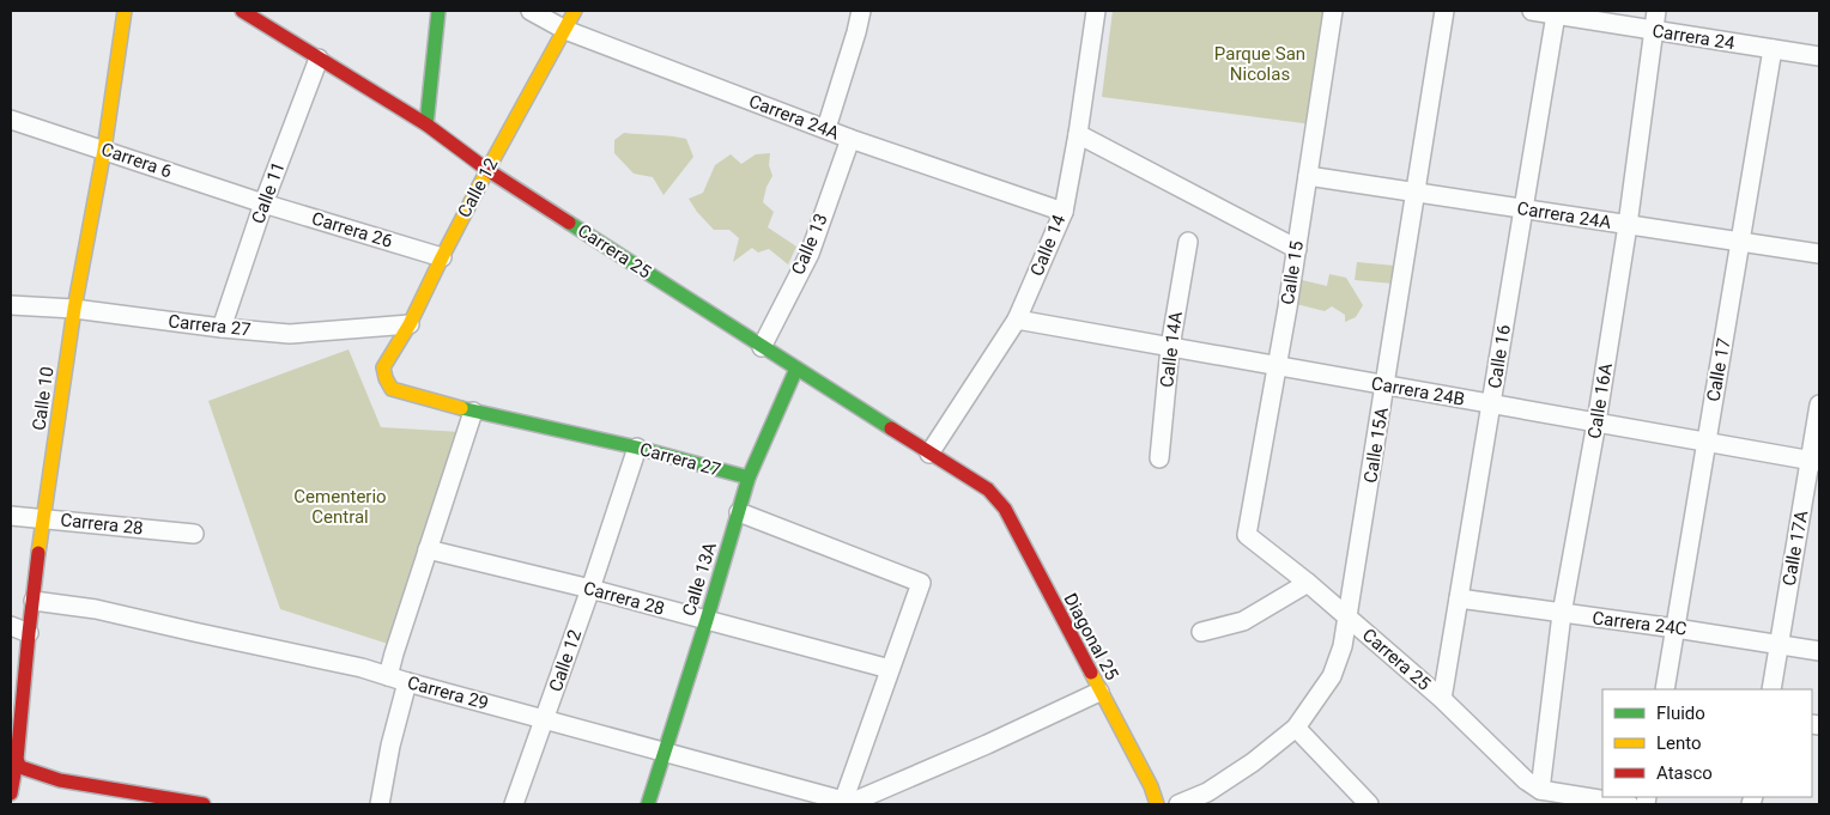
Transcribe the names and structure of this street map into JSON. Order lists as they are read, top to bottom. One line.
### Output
{"streets":{"main road":["Calle 12","Carrera 25","Carrera 27","Calle 10","Calle 13A","Diagonal 25"],"street":["Carrera 24","Carrera 24A","Carrera 6","Calle 11","Carrera 26","Calle 13","Calle 14","Calle 15","Calle 14A","Calle 16","Calle 17","Carrera 24B","Calle 16A","Calle 15A","Carrera 28","Calle 17A","Carrera 24C","Carrera 29"]},"crossings":[["Carrera 24","Calle 16"],["Carrera 24","Calle 17"],["Carrera 24","Calle 16A"],["Carrera 24A","Calle 12"],["Carrera 24A","Calle 13"],["Carrera 24A","Calle 14"],["Carrera 24A","Calle 15"],["Carrera 24A","Calle 16"],["Carrera 24A","Calle 17"],["Carrera 24A","Calle 16A"],["Carrera 24A","Calle 15A"],["Carrera 6","Calle 11"],["Carrera 6","Carrera 26"],["Carrera 6","Calle 10"],["Calle 12","Carrera 26"],["Calle 12","Carrera 25"],["Calle 12","Carrera 27"],["Calle 12","Carrera 28"],["Calle 12","Carrera 29"],["Calle 11","Carrera 26"],["Calle 11","Carrera 25"],["Calle 11","Carrera 27"],["Calle 13","Carrera 25"],["Calle 14","Carrera 25"],["Calle 14","Carrera 24B"],["Carrera 25","Calle 15"],["Carrera 25","Calle 16"],["Carrera 25","Calle 16A"],["Carrera 25","Calle 15A"],["Carrera 25","Calle 13A"],["Carrera 25","Diagonal 25"],["Calle 15","Carrera 24B"],["Carrera 27","Calle 10"],["Carrera 27","Calle 13A"],["Calle 14A","Carrera 24B"],["Calle 16","Carrera 24B"],["Calle 16","Carrera 24C"],["Calle 17","Carrera 24B"],["Calle 17","Carrera 24C"],["Carrera 24B","Calle 16A"],["Carrera 24B","Calle 15A"],["Carrera 24B","Calle 17A"],["Calle 10","Carrera 28"],["Calle 10","Carrera 29"],["Calle 16A","Carrera 24C"],["Carrera 28","Calle 13A"],["Calle 17A","Carrera 24C"],["Calle 13A","Carrera 29"]],"parks":["Parque San Nicolas","Cementerio Central"],"legend":["Fluido","Lento","Atasco"]}
